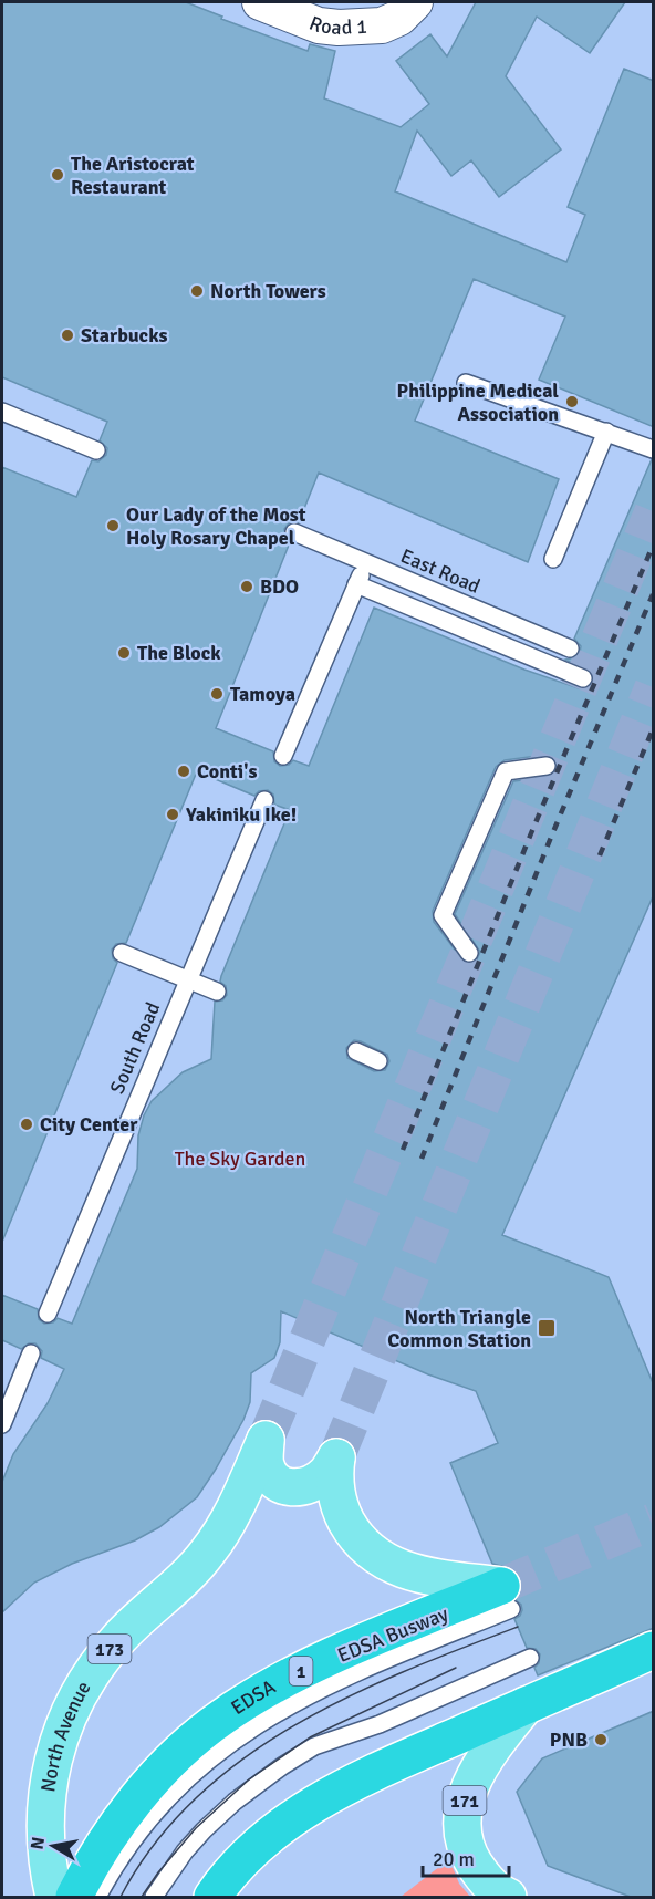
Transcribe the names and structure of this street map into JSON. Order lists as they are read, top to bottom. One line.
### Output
{"streets":{"highway":["1","EDSA"],"main road":["173","North Avenue","171"],"street":["Road 1"],"lane":["East Road","South Road","EDSA Busway"]},"crossings":[["EDSA Busway","EDSA"],["EDSA Busway","North Avenue"],["EDSA","North Avenue"]],"parks":["The Sky Garden"],"places":{"other":["The Aristocrat Restaurant","North Towers","Starbucks","Philippine Medical Association","Our Lady of the Most Holy Rosary Chapel","BDO","The Block","Tamoya","Conti's","Yakiniku Ike!","City Center","PNB"],"transit":["North Triangle Common Station"]},"scale_bar":"20 m","north":"left"}
